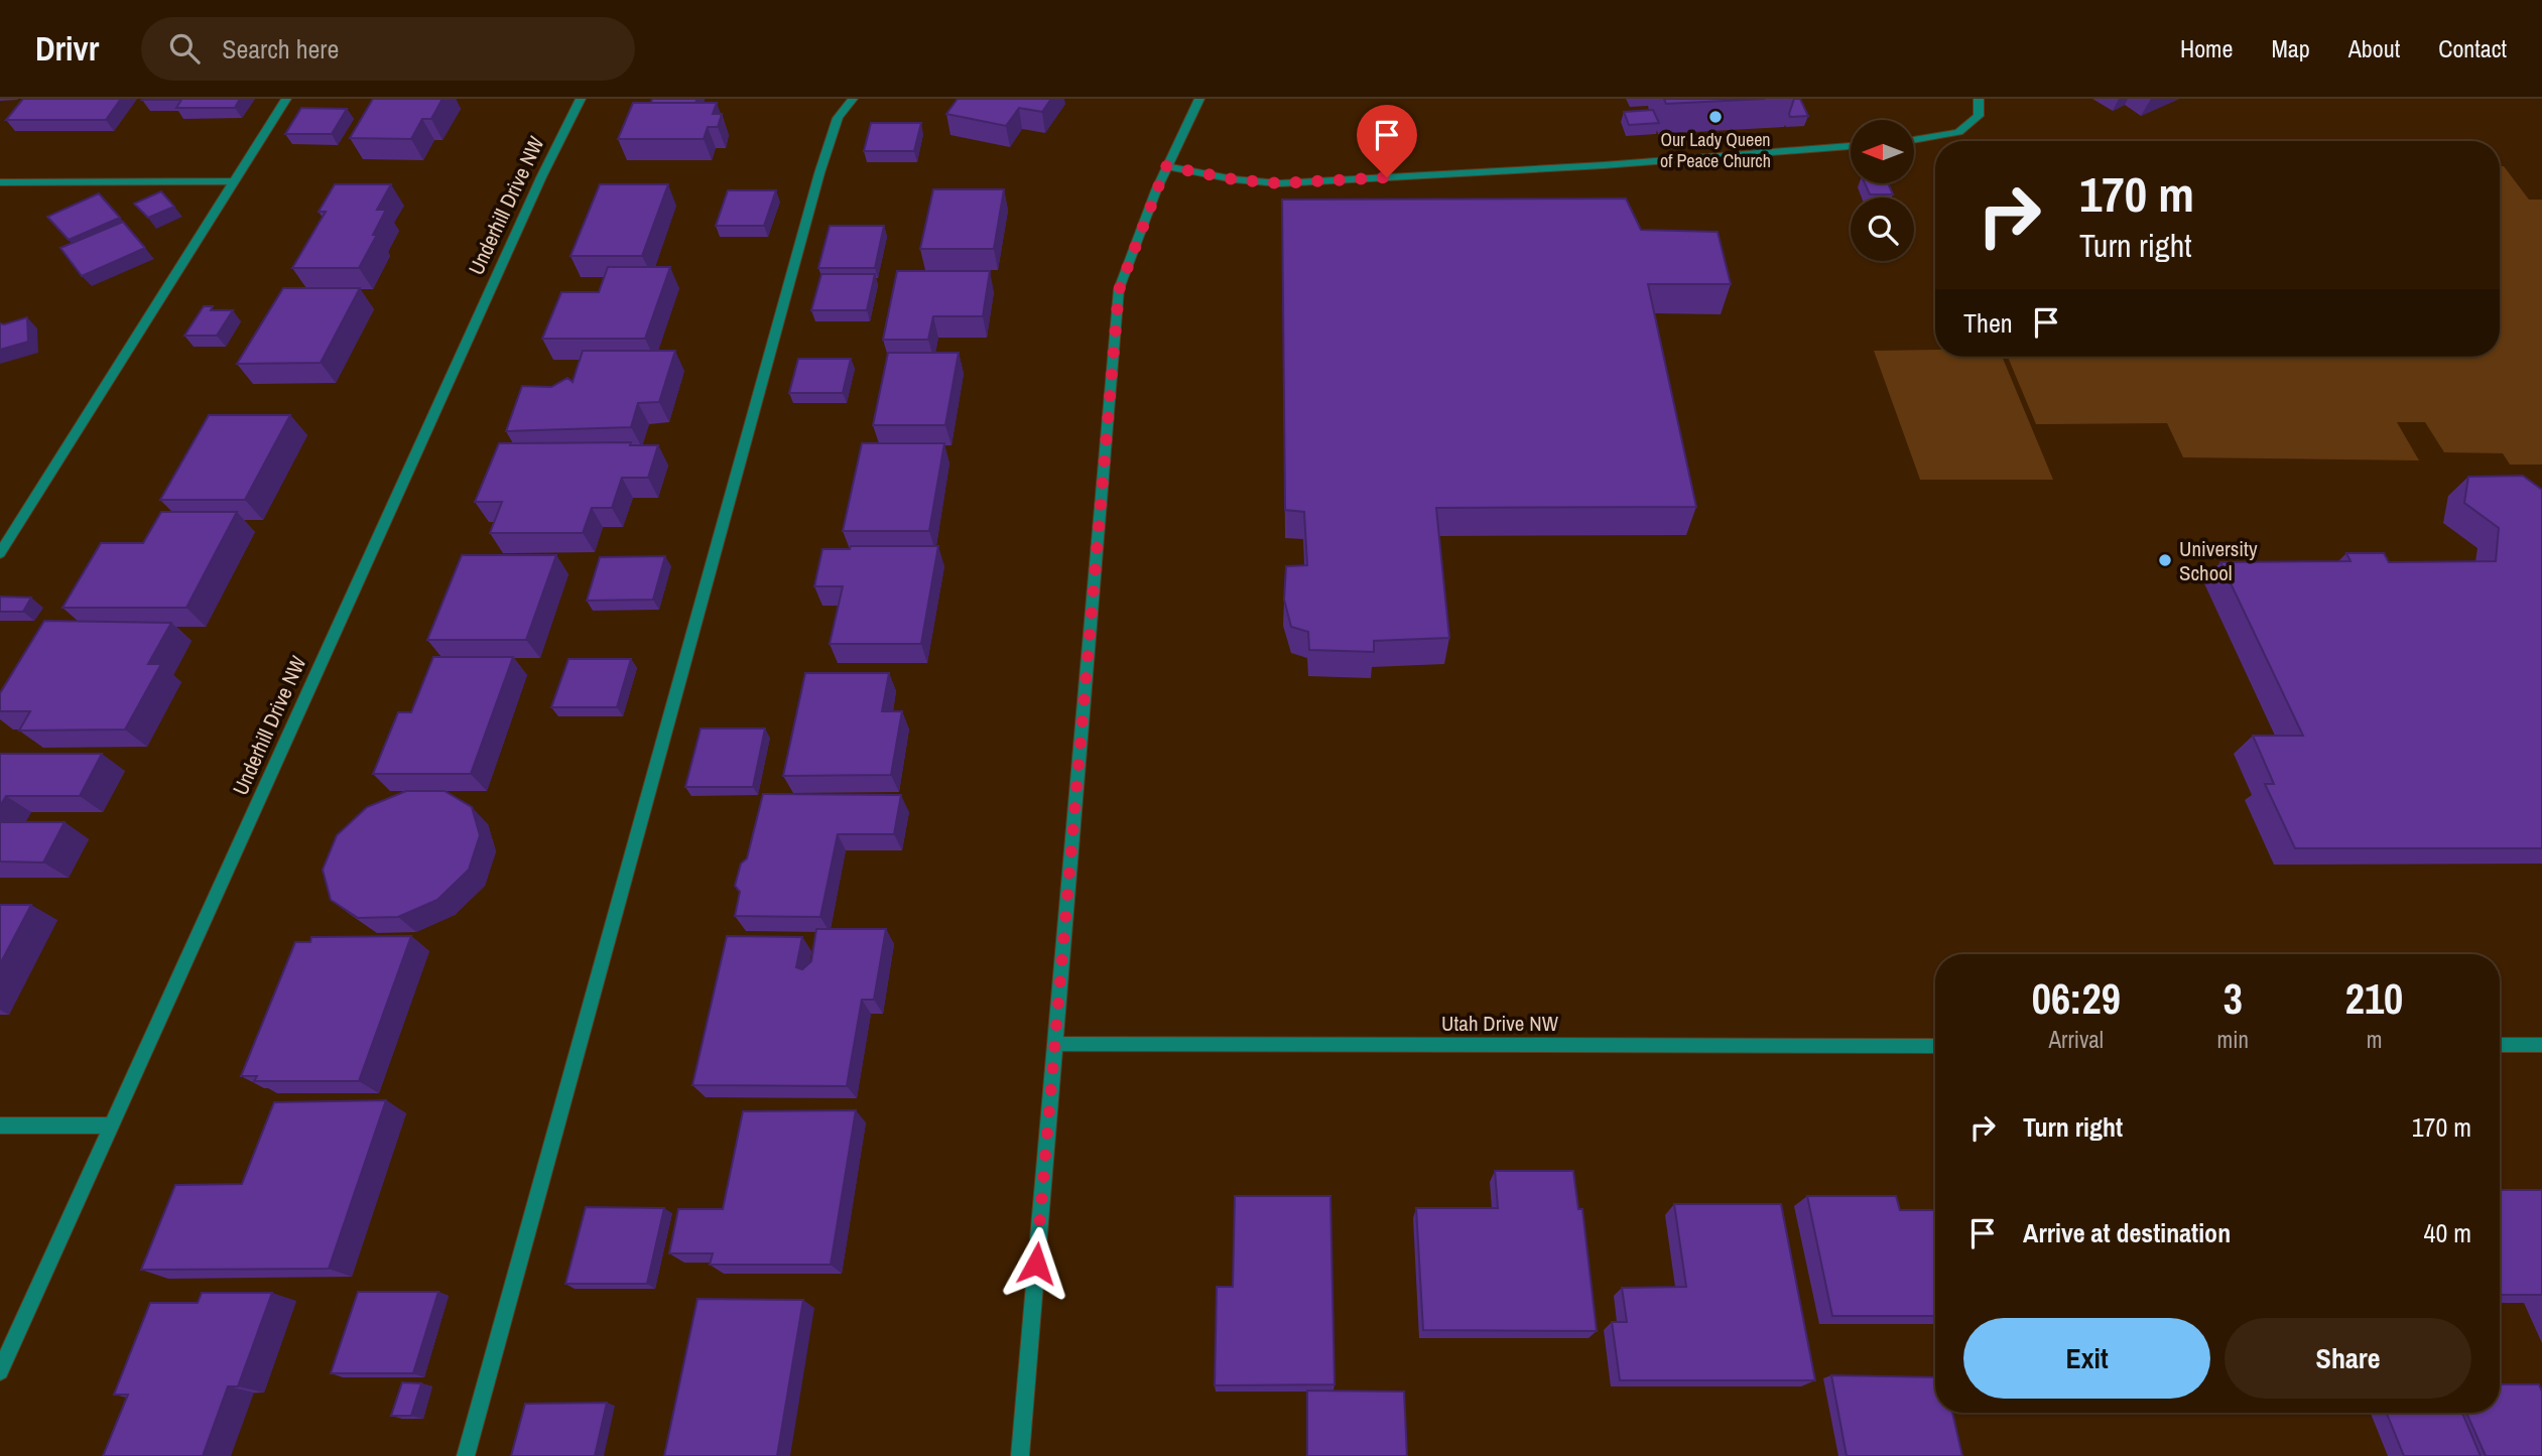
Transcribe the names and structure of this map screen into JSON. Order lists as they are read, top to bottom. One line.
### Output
{"streets":{"street":["Underhill Drive NW","Utah Drive NW"]},"places":["Our Lady Queen of Peace Church","University School"],"north":"left","page":{"header":"Drivr","search":"Search here","nav":["Home","Map","About","Contact"],"turn":["170 m","Turn right"],"then":"Then","eta":["06:29","Arrival","3","min","210","m"],"list":[{"name":"Turn right","value":"170 m"},{"name":"Arrive at destination","value":"40 m"}],"buttons":["Exit","Share"]}}
